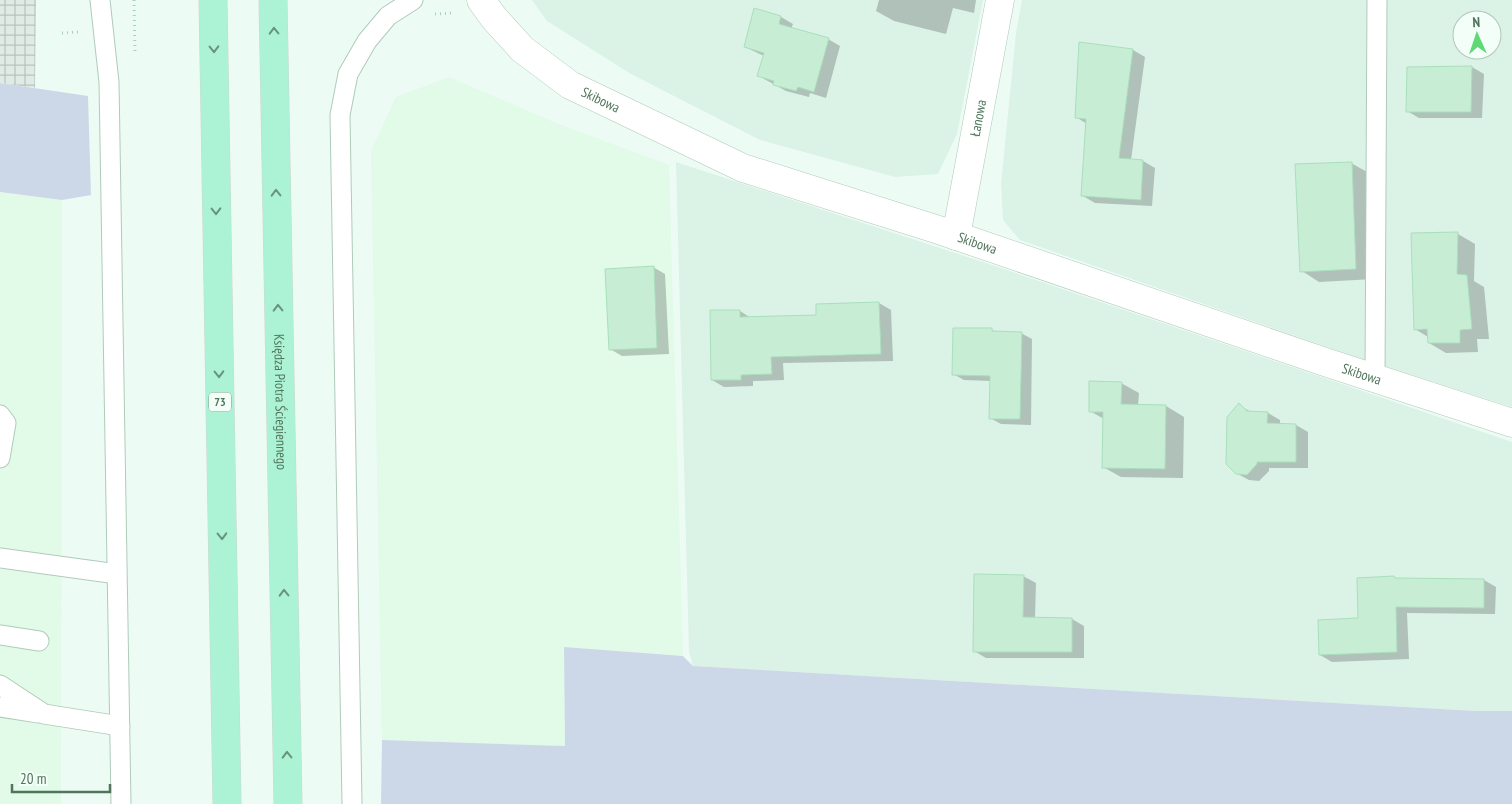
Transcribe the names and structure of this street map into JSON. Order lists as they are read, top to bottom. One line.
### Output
{"streets":{"main road":["73","Księdza Piotra Ściegiennego"],"street":["Skibowa","Łanowa"]},"crossings":[["Skibowa","Łanowa"]],"scale_bar":"20 m","north":"top"}
